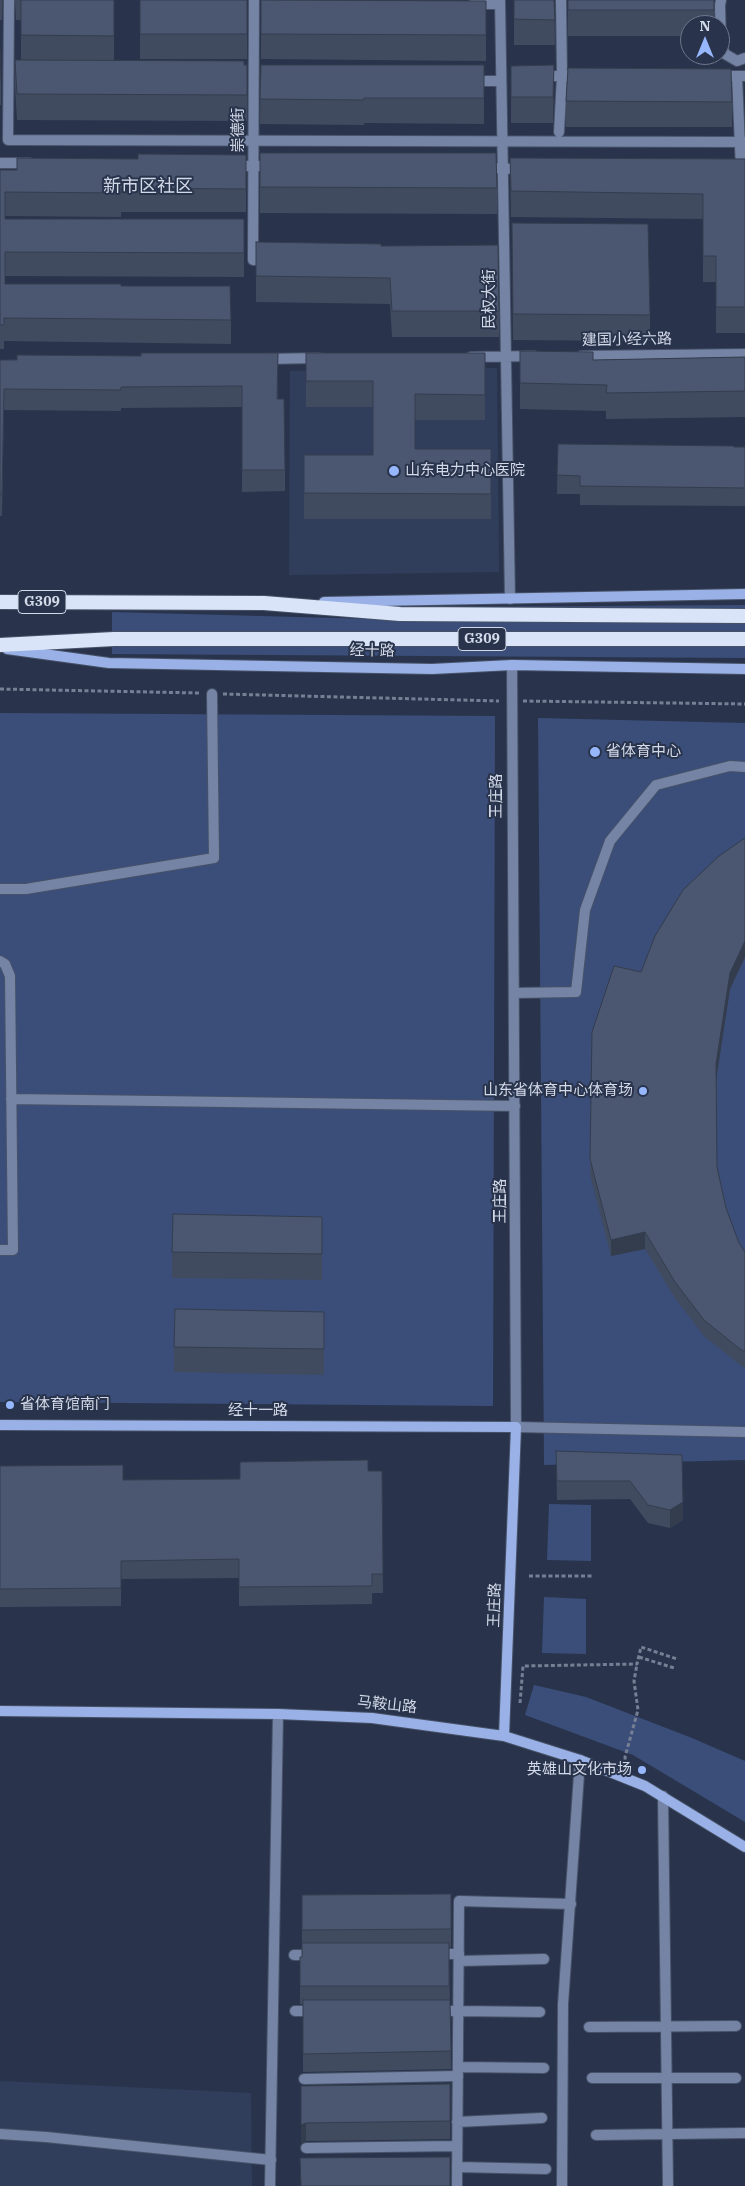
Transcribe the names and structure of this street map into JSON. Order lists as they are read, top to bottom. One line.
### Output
{"streets":{"highway":["G309","经十路"],"main road":["王庄路","经十一路","马鞍山路"],"street":["崇德街","民权大街","建国小经六路"]},"crossings":[["经十路","王庄路"],["王庄路","经十一路"],["王庄路","马鞍山路"]],"districts":["新市区社区"],"places":["山东电力中心医院","省体育中心","山东省体育中心体育场","省体育馆南门","英雄山文化市场"],"north":"top"}
